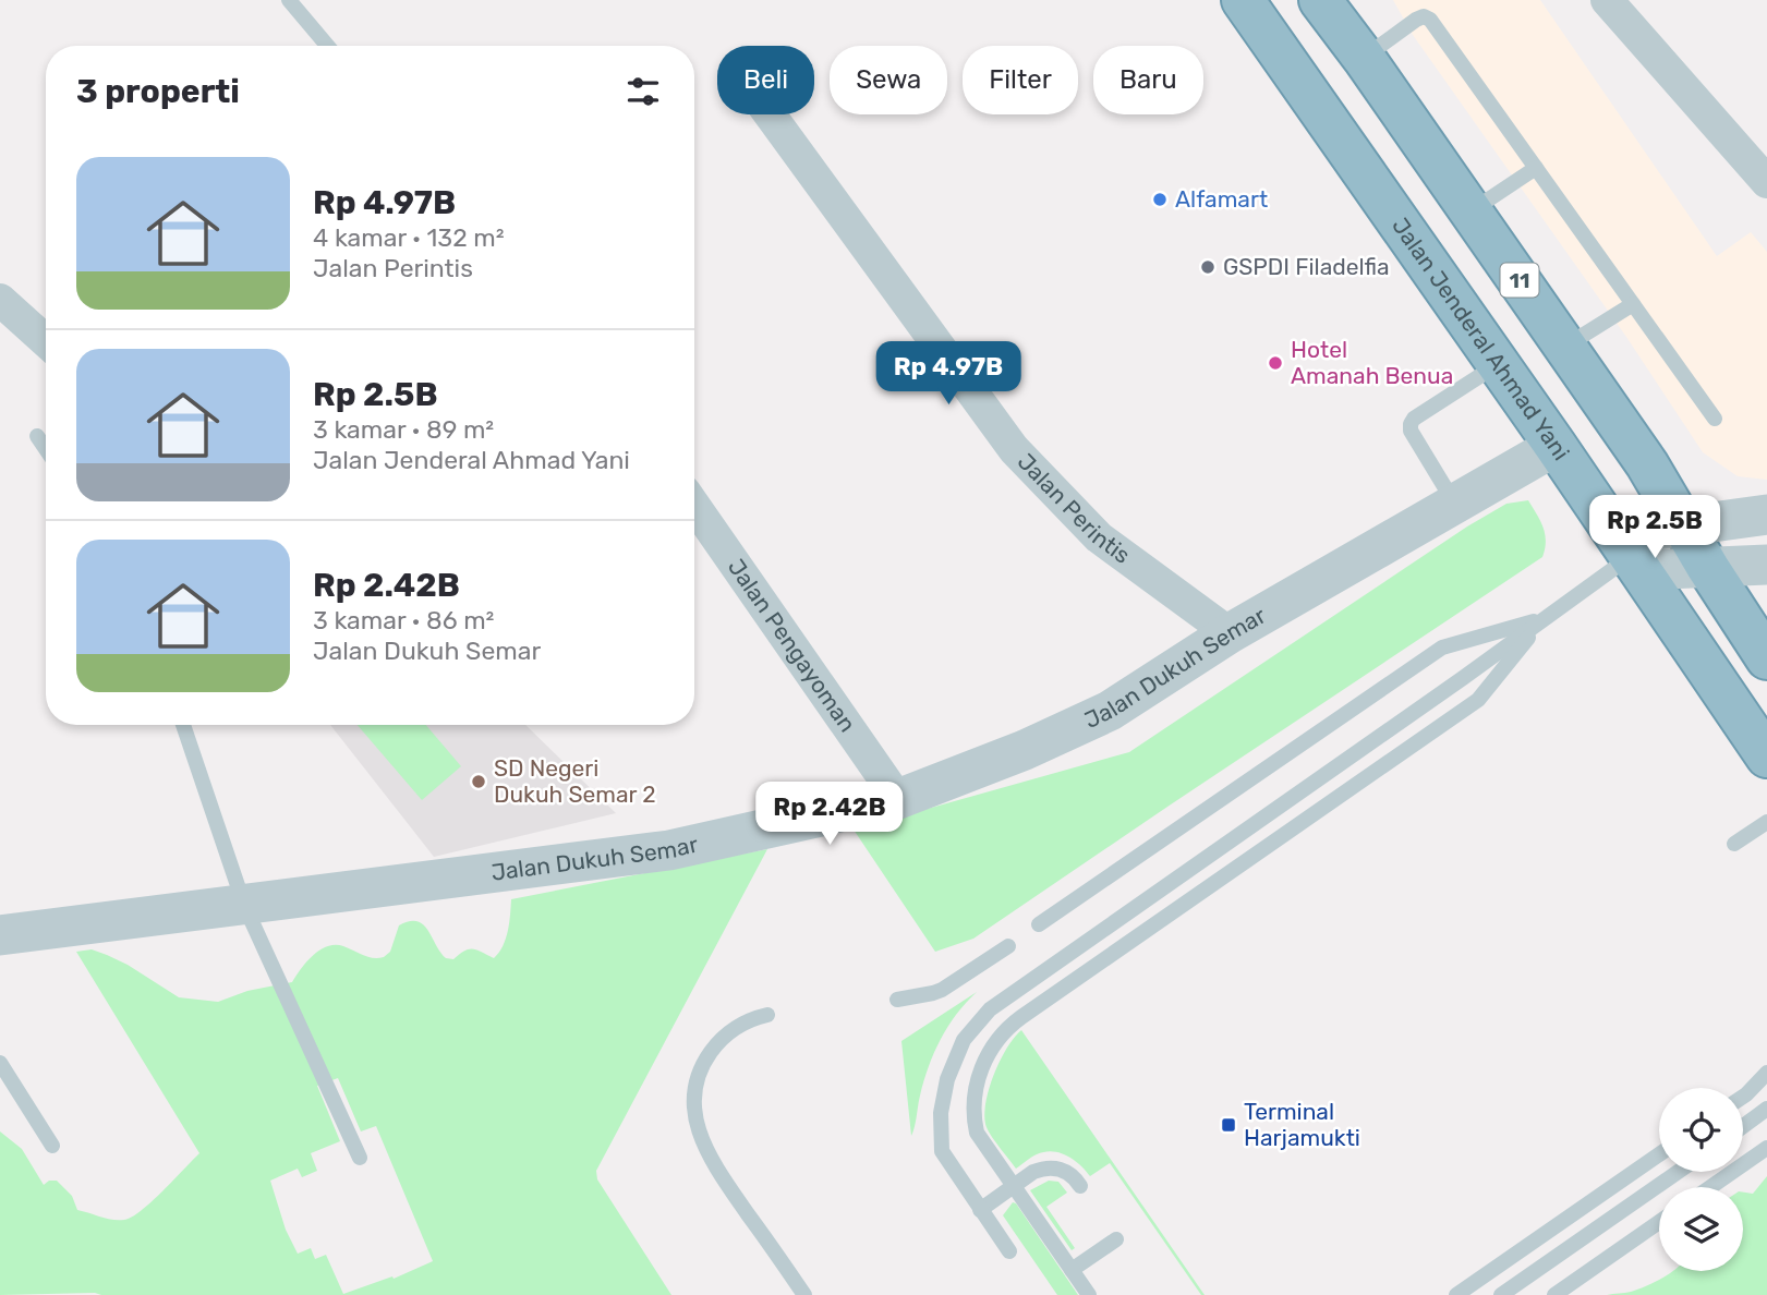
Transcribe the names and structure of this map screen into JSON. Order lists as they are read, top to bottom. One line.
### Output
{"streets":{"highway":["11","Jalan Jenderal Ahmad Yani"],"street":["Jalan Perintis","Jalan Pengayoman","Jalan Dukuh Semar"]},"crossings":[["Jalan Jenderal Ahmad Yani","Jalan Dukuh Semar"],["Jalan Perintis","Jalan Dukuh Semar"],["Jalan Pengayoman","Jalan Dukuh Semar"]],"places":{"other":["Alfamart","GSPDI Filadelfia","Hotel Amanah Benua","SD Negeri Dukuh Semar 2"],"transit":["Terminal Harjamukti"]},"page":{"chip":["Beli","Sewa","Filter","Baru"],"heading":"3 properti","list":[{"name":"Rp 4.97B","note":"4 kamar · 132 m² · Jalan Perintis"},{"name":"Rp 2.5B","note":"3 kamar · 89 m² · Jalan Jenderal Ahmad Yani"},{"name":"Rp 2.42B","note":"3 kamar · 86 m² · Jalan Dukuh Semar"}],"price":["Rp 4.97B","Rp 2.5B","Rp 2.42B"]}}
